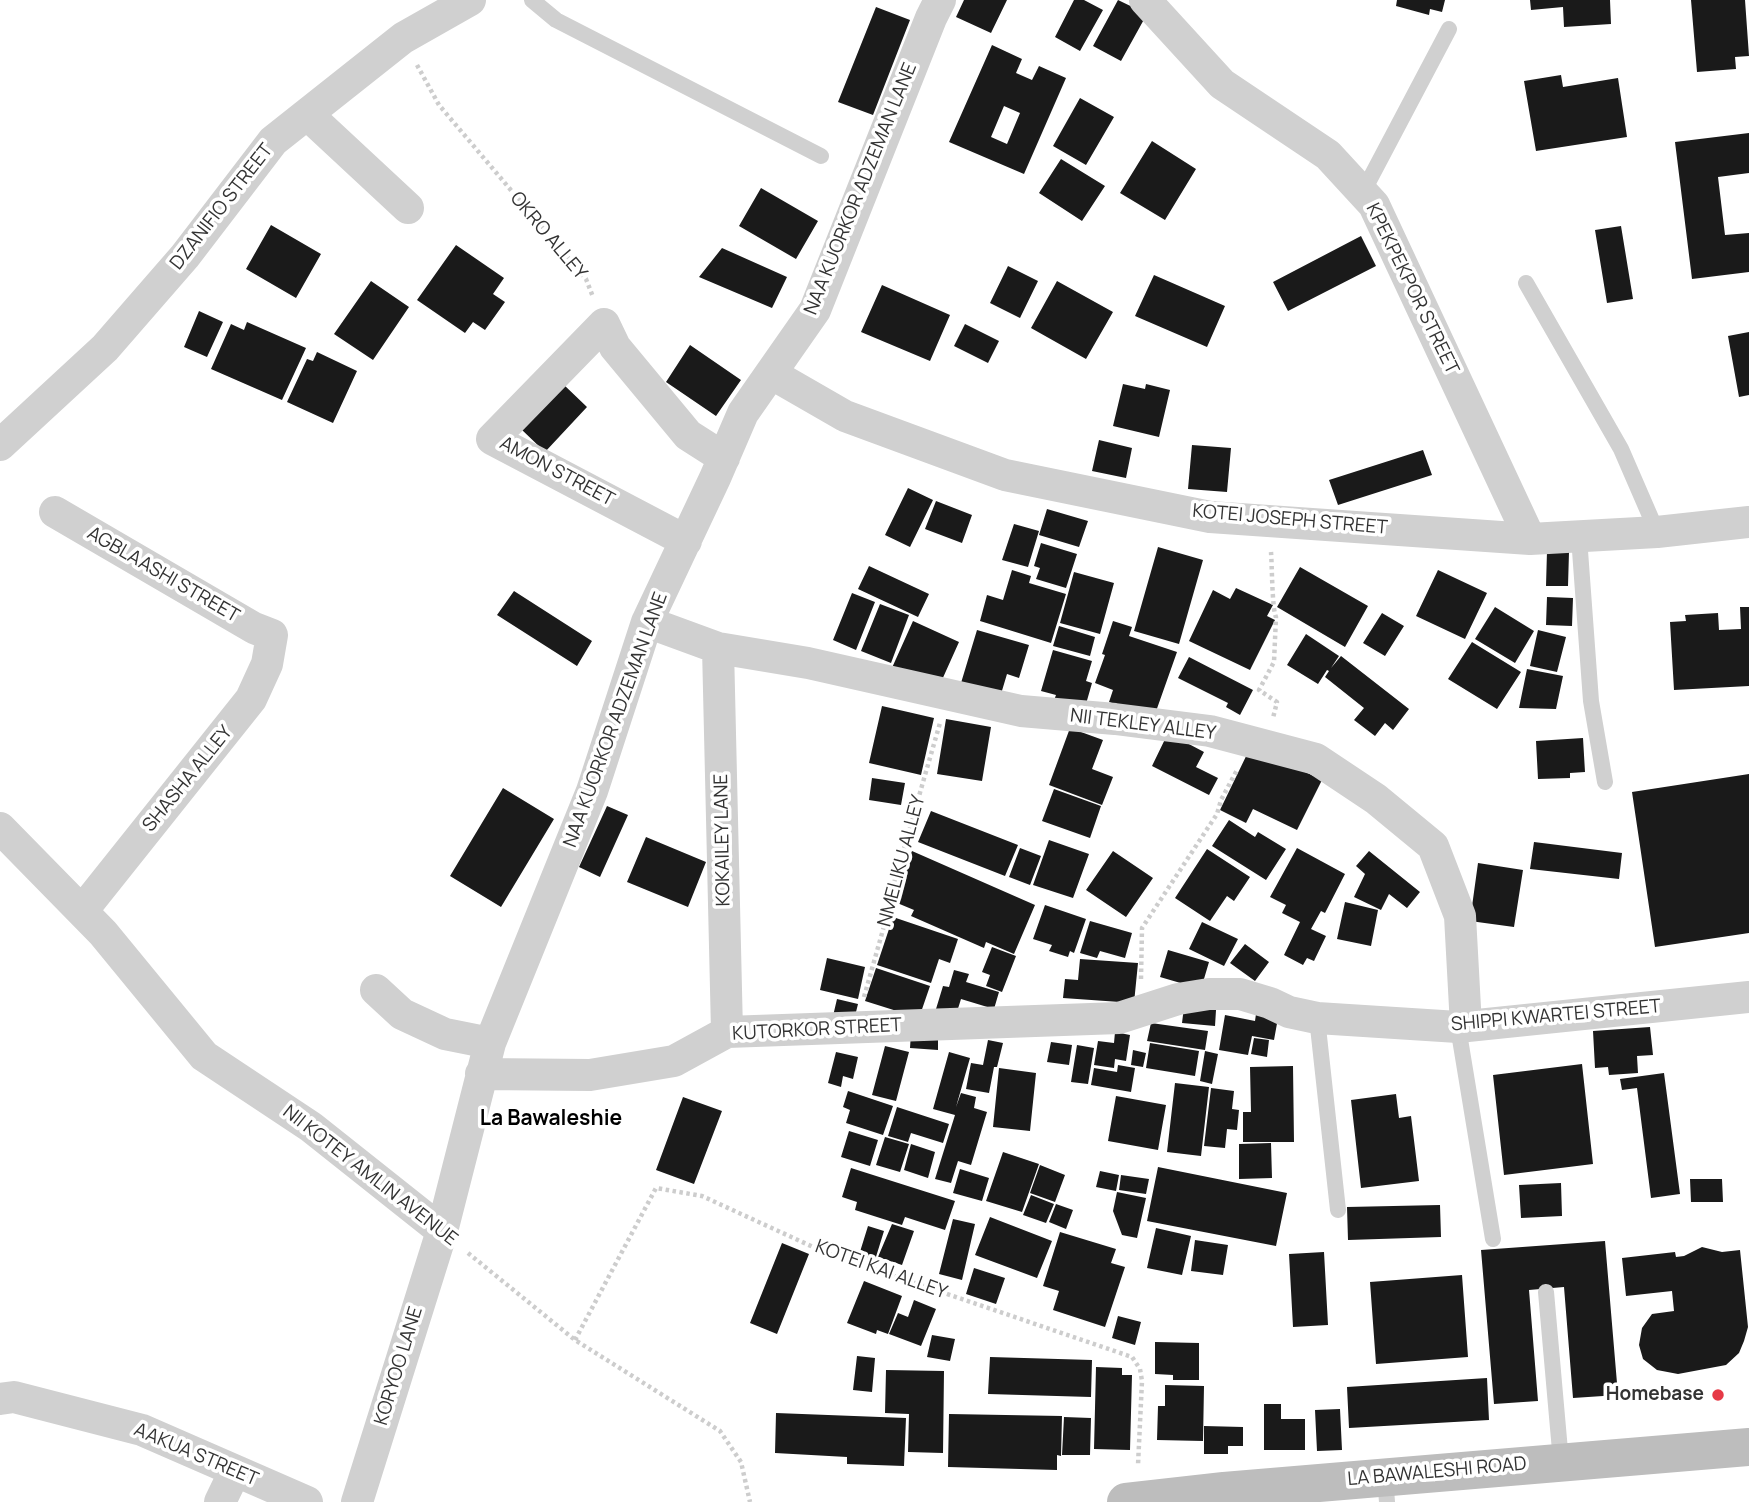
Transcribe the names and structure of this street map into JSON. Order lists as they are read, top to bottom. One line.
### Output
{"streets":{"main road":["LA BAWALESHI ROAD"],"street":["NAA KUORKOR ADZEMAN LANE","DZANIFIO STREET","KPEKPEKPOR STREET","AMON STREET","KOTEI JOSEPH STREET","AGBLAASHI STREET","NII TEKLEY ALLEY","SHASHA ALLEY","KOKAILEY LANE","SHIPPI KWARTEI STREET","KUTORKOR STREET","NII KOTEY AMLIN AVENUE","KORYOO LANE","AAKUA STREET"],"path":["OKRO ALLEY","NMELIKU ALLEY","KOTEI KAI ALLEY"]},"crossings":[["NAA KUORKOR ADZEMAN LANE","AMON STREET"],["NAA KUORKOR ADZEMAN LANE","KOTEI JOSEPH STREET"],["NAA KUORKOR ADZEMAN LANE","NII TEKLEY ALLEY"],["NAA KUORKOR ADZEMAN LANE","KUTORKOR STREET"],["NAA KUORKOR ADZEMAN LANE","NII KOTEY AMLIN AVENUE"],["NAA KUORKOR ADZEMAN LANE","KORYOO LANE"],["DZANIFIO STREET","OKRO ALLEY"],["OKRO ALLEY","AMON STREET"],["KPEKPEKPOR STREET","KOTEI JOSEPH STREET"],["AGBLAASHI STREET","SHASHA ALLEY"],["NII TEKLEY ALLEY","KOKAILEY LANE"],["NII TEKLEY ALLEY","NMELIKU ALLEY"],["NII TEKLEY ALLEY","SHIPPI KWARTEI STREET"],["SHASHA ALLEY","NII KOTEY AMLIN AVENUE"],["KOKAILEY LANE","KUTORKOR STREET"],["NMELIKU ALLEY","KUTORKOR STREET"],["SHIPPI KWARTEI STREET","KUTORKOR STREET"],["NII KOTEY AMLIN AVENUE","KOTEI KAI ALLEY"],["NII KOTEY AMLIN AVENUE","KORYOO LANE"],["KOTEI KAI ALLEY","LA BAWALESHI ROAD"]],"districts":["La Bawaleshie"],"places":["Homebase"]}
